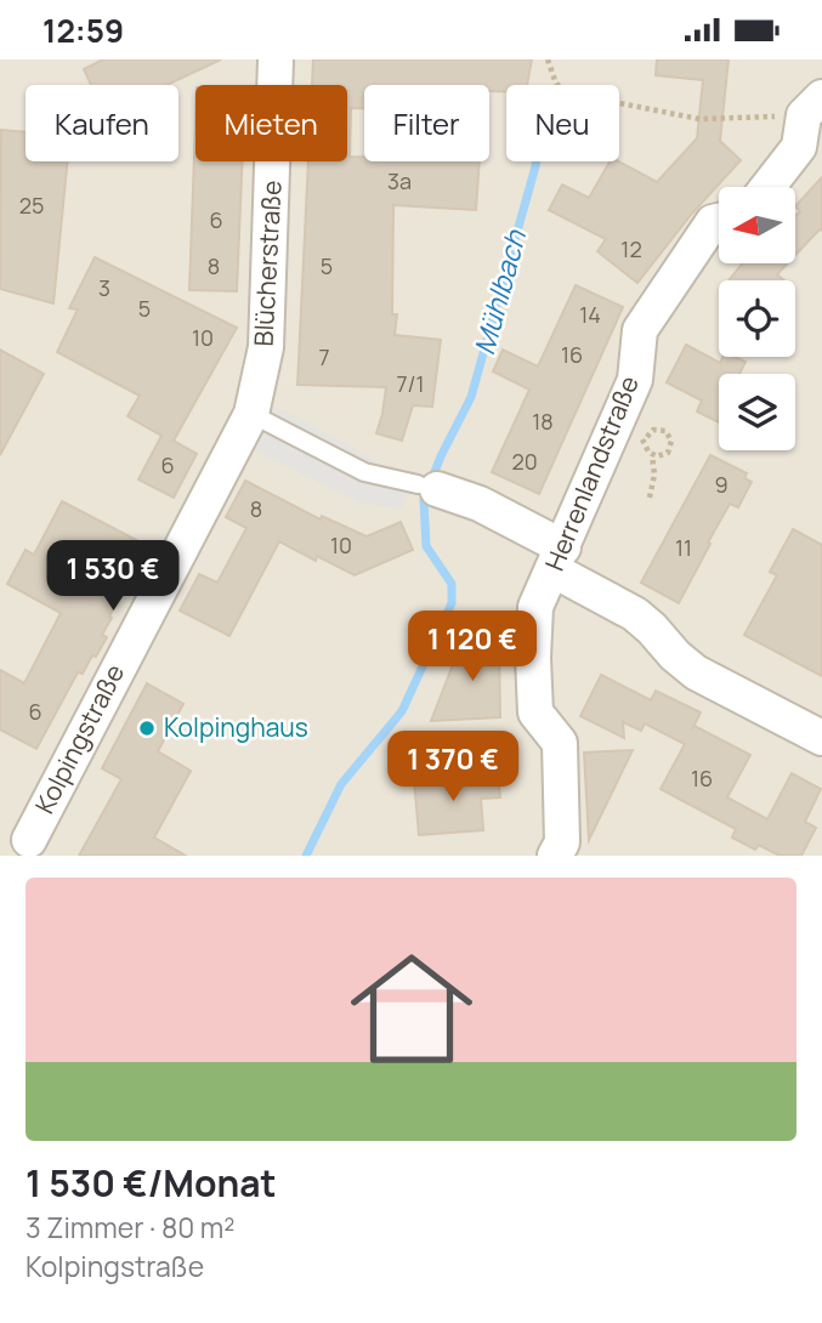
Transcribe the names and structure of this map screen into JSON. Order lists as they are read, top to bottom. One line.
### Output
{"streets":{"street":["Blücherstraße","Herrenlandstraße","Kolpingstraße"]},"crossings":[["Blücherstraße","Kolpingstraße"]],"water":["Mühlbach"],"places":["Kolpinghaus"],"house_numbers":["3a","25","6","12","8","5","3","5","14","10","16","7","7/1","18","20","6","9","8","10","11","6","16"],"north":"left","page":{"status":"12:59","chip":["Kaufen","Mieten","Filter","Neu"],"price":["1 530 €","1 120 €","1 370 €"],"list":[{"name":"1 530 €/Monat","note":"3 Zimmer · 80 m² · Kolpingstraße"}]}}
